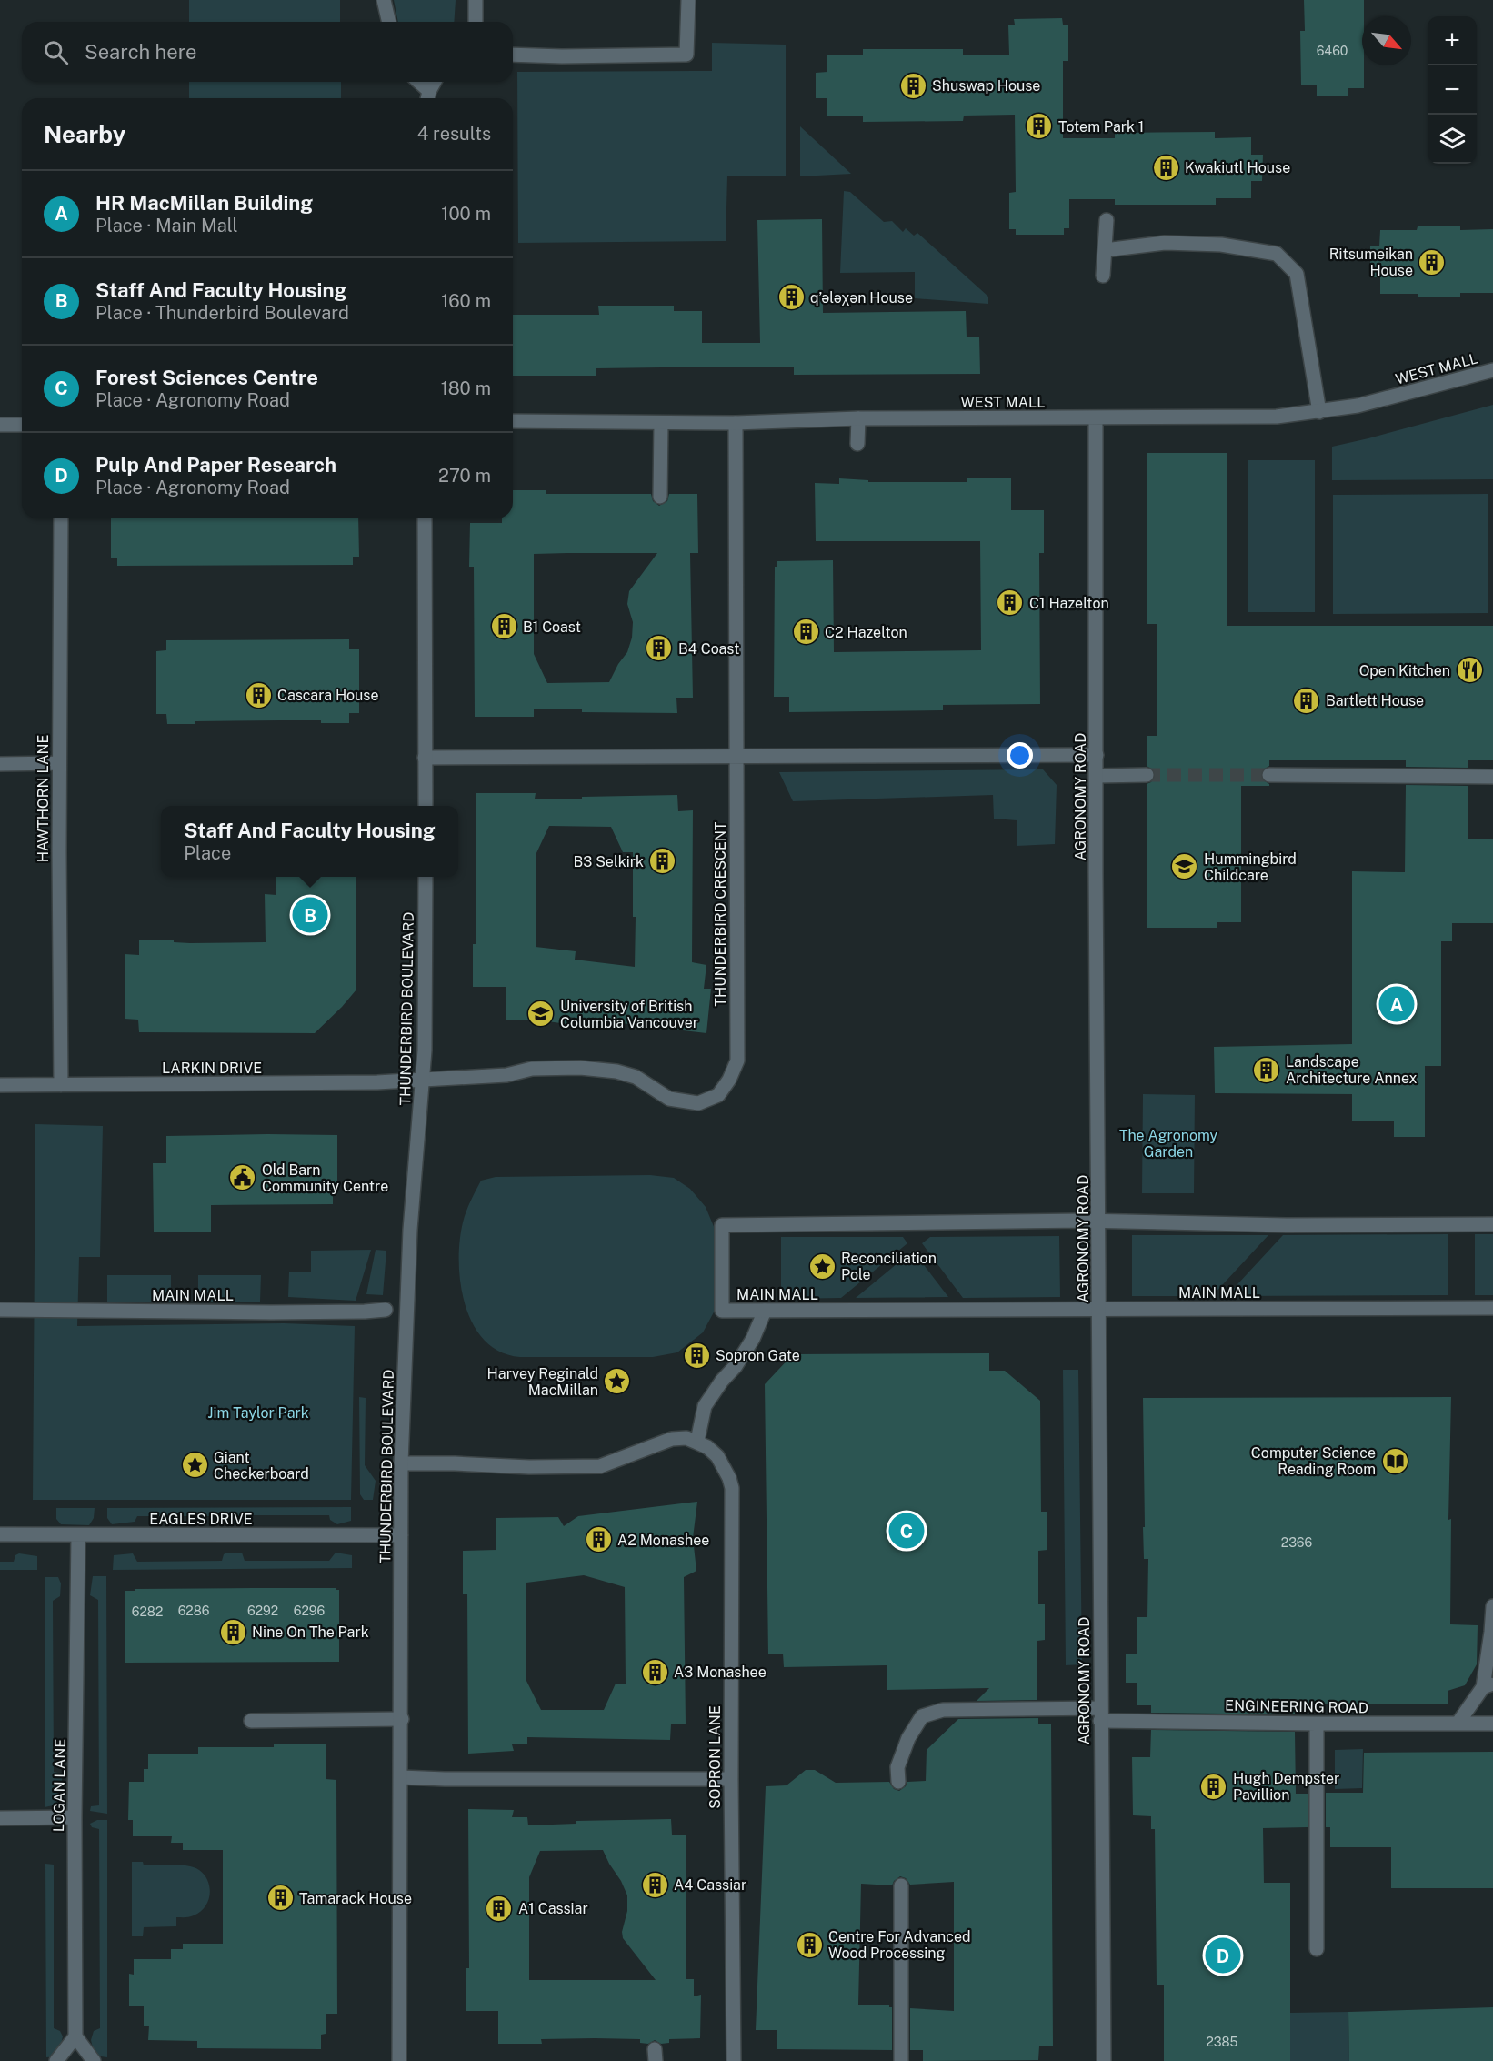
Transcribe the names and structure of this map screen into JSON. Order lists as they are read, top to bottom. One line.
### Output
{"streets":{"street":["WEST MALL","AGRONOMY ROAD","HAWTHORN LANE","THUNDERBIRD CRESCENT","THUNDERBIRD BOULEVARD","LARKIN DRIVE","MAIN MALL","EAGLES DRIVE","ENGINEERING ROAD","SOPRON LANE","LOGAN LANE"]},"crossings":[["WEST MALL","AGRONOMY ROAD"],["WEST MALL","THUNDERBIRD CRESCENT"],["AGRONOMY ROAD","MAIN MALL"],["AGRONOMY ROAD","ENGINEERING ROAD"],["HAWTHORN LANE","LARKIN DRIVE"],["THUNDERBIRD CRESCENT","THUNDERBIRD BOULEVARD"],["THUNDERBIRD CRESCENT","LARKIN DRIVE"],["THUNDERBIRD BOULEVARD","LARKIN DRIVE"],["THUNDERBIRD BOULEVARD","EAGLES DRIVE"],["EAGLES DRIVE","LOGAN LANE"]],"parks":["The Agronomy Garden","Jim Taylor Park"],"places":{"building":["Shuswap House","Totem Park 1","Kwakiutl House","Ritsumeikan House","q’ələχən House","C1 Hazelton","B1 Coast","C2 Hazelton","B4 Coast","Cascara House","Bartlett House","B3 Selkirk","Landscape Architecture Annex","Sopron Gate","A2 Monashee","Nine On The Park","A3 Monashee","Hugh Dempster Pavillion","A4 Cassiar","Tamarack House","A1 Cassiar","Centre For Advanced Wood Processing"],"restaurant":["Open Kitchen"],"school or university":["Hummingbird Childcare","University of British Columbia Vancouver"],"public building":["Old Barn Community Centre"],"place":["Reconciliation Pole","Harvey Reginald MacMillan","Giant Checkerboard"],"library":["Computer Science Reading Room"]},"house_numbers":["6460","2366","6286","6292","6296","6282","2385"],"north":"bottom right","page":{"map_buttons":["+","−"],"search":"Search here","heading":["Nearby","4 results"],"list":[{"mark":"A","name":"HR MacMillan Building","note":"Place · Main Mall","value":"100 m"},{"mark":"B","name":"Staff And Faculty Housing","note":"Place · Thunderbird Boulevard","value":"160 m"},{"mark":"C","name":"Forest Sciences Centre","note":"Place · Agronomy Road","value":"180 m"},{"mark":"D","name":"Pulp And Paper Research","note":"Place · Agronomy Road","value":"270 m"}],"popup":["Staff And Faculty Housing","Place"],"pins":["B","A","C","D"]}}
